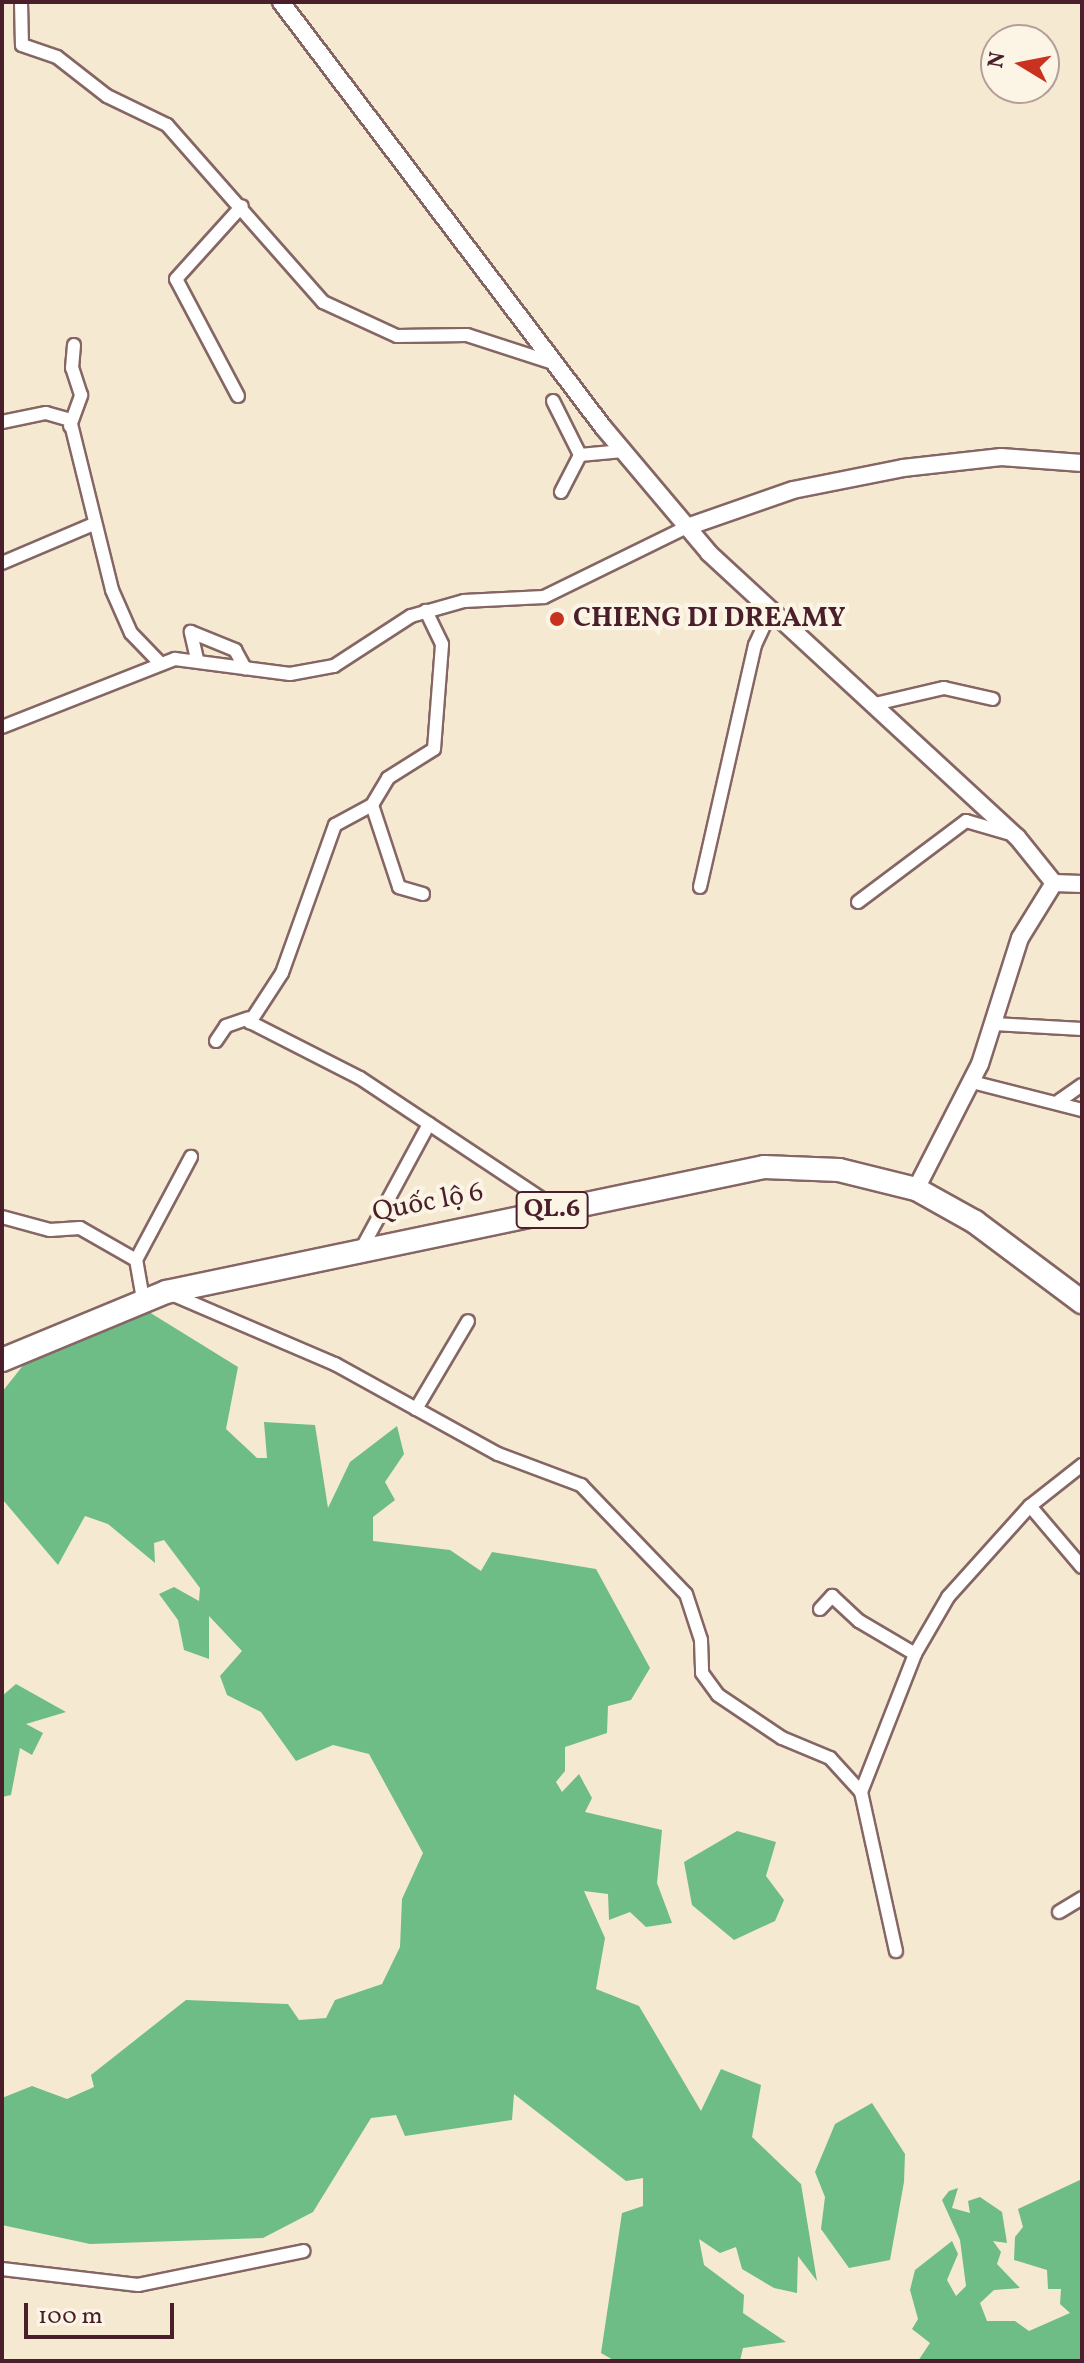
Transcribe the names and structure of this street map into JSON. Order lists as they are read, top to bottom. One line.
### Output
{"streets":{"highway":["Quốc lộ 6","QL.6"]},"places":["CHIENG DI DREAMY"],"scale_bar":"100 m","north":"left"}
